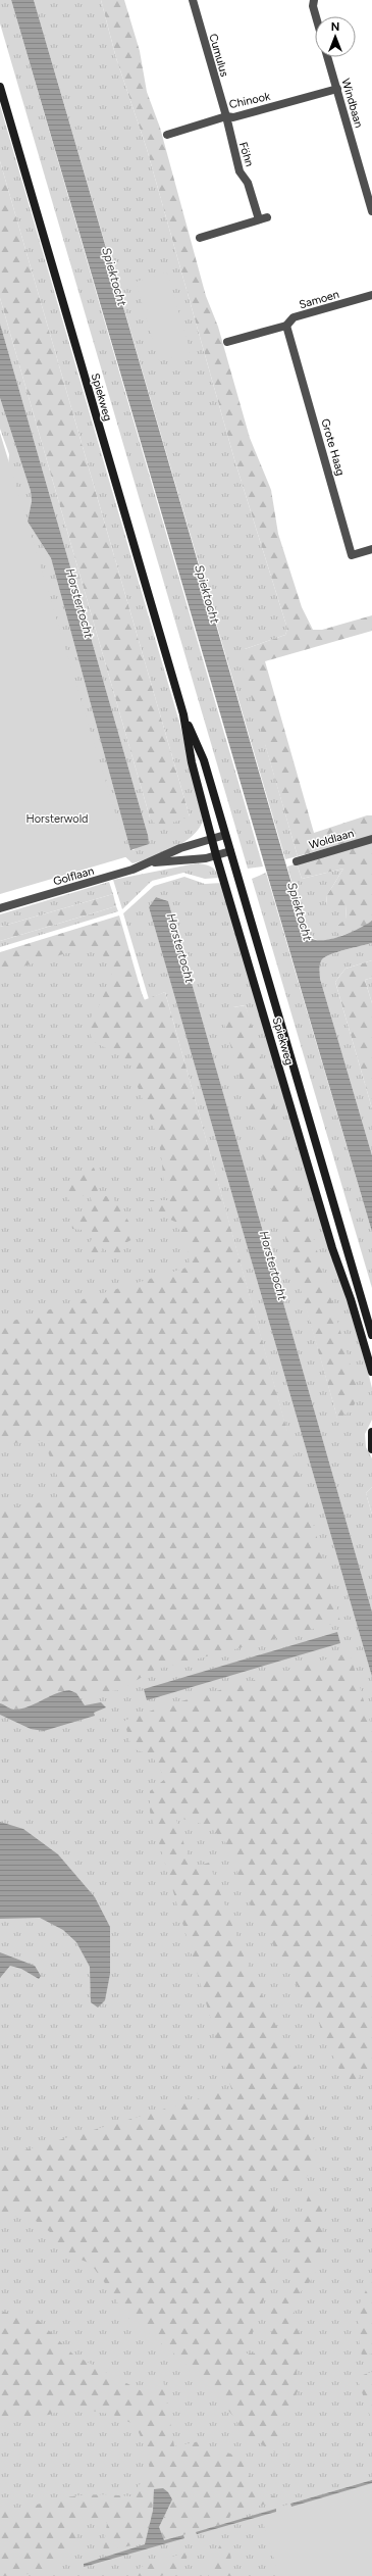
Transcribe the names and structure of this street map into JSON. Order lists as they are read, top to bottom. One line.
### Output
{"streets":{"main road":["Spiekweg"],"street":["Cumulus","Chinook","Windbaan","Föhn","Samoen","Grote Haag","Woldlaan","Golflaan"]},"crossings":[["Cumulus","Chinook"],["Cumulus","Föhn"],["Chinook","Windbaan"],["Chinook","Föhn"],["Samoen","Grote Haag"],["Spiekweg","Golflaan"]],"water":["Spiektocht","Horstertocht"],"parks":["Horsterwold"],"north":"top"}
